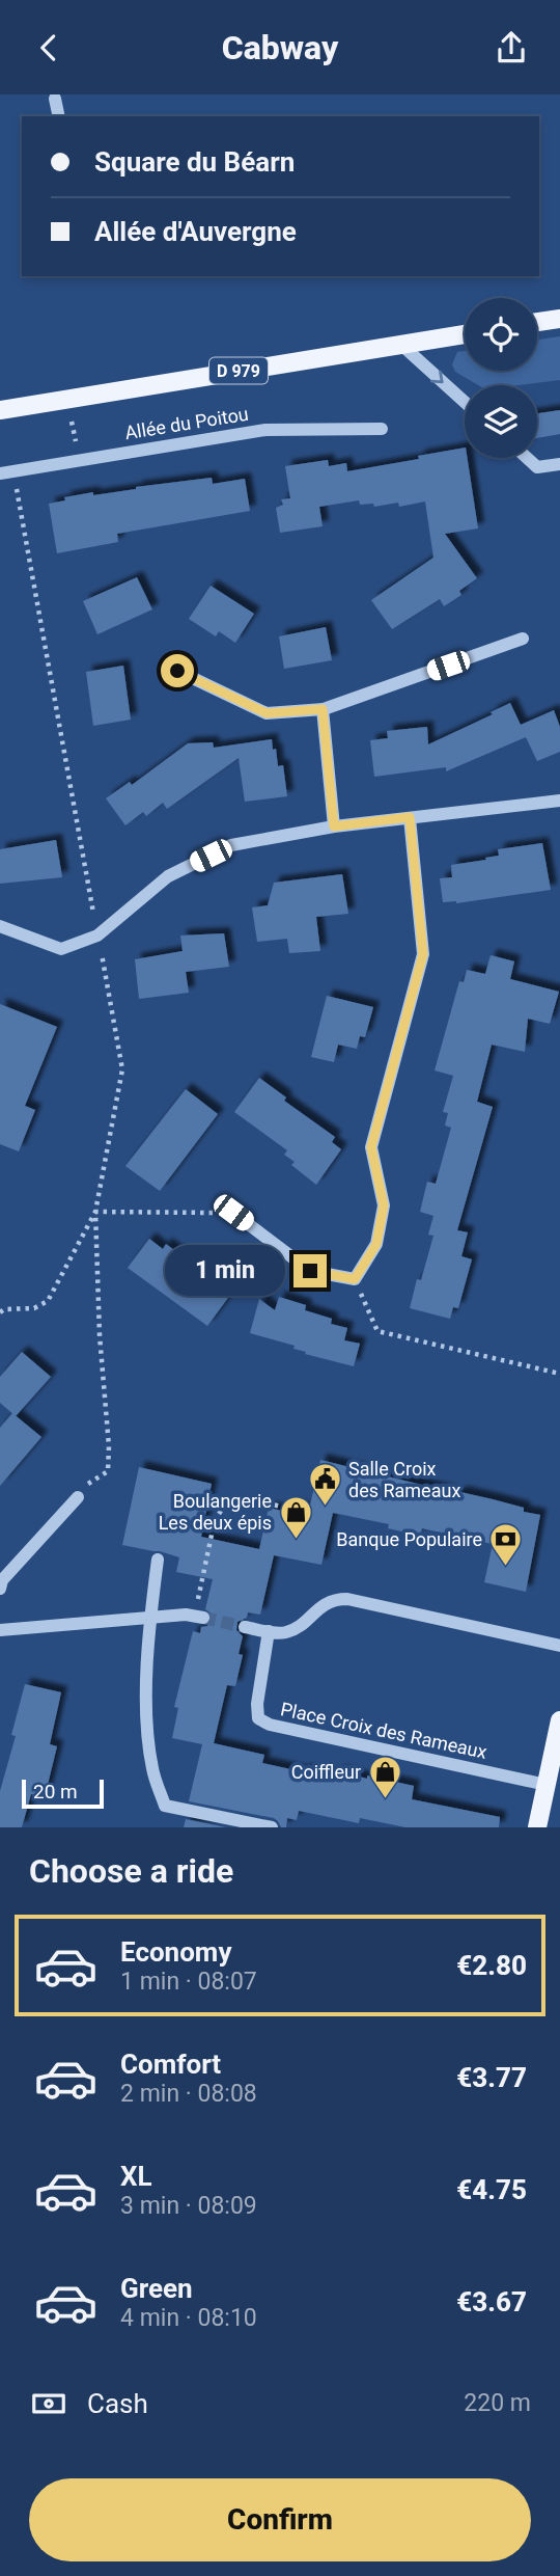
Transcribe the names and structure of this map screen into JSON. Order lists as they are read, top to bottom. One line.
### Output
{"streets":{"main road":["D 979"],"street":["Allée du Poitou","Place Croix des Rameaux"]},"places":{"public building":["Salle Croix des Rameaux"],"shop":["Boulangerie Les deux épis","Coiffleur"],"bank":["Banque Populaire"]},"scale_bar":"20 m","page":{"header":"Cabway","banner":["Square du Béarn","Allée d'Auvergne"],"bubble":"1 min","scale":"20 m","heading":"Choose a ride","list":[{"name":"Economy","note":"1 min · 08:07","value":"€2.80"},{"name":"Comfort","note":"2 min · 08:08","value":"€3.77"},{"name":"XL","note":"3 min · 08:09","value":"€4.75"},{"name":"Green","note":"4 min · 08:10","value":"€3.67"}],"pay":["Cash","220 m"],"buttons":"Confirm"}}
